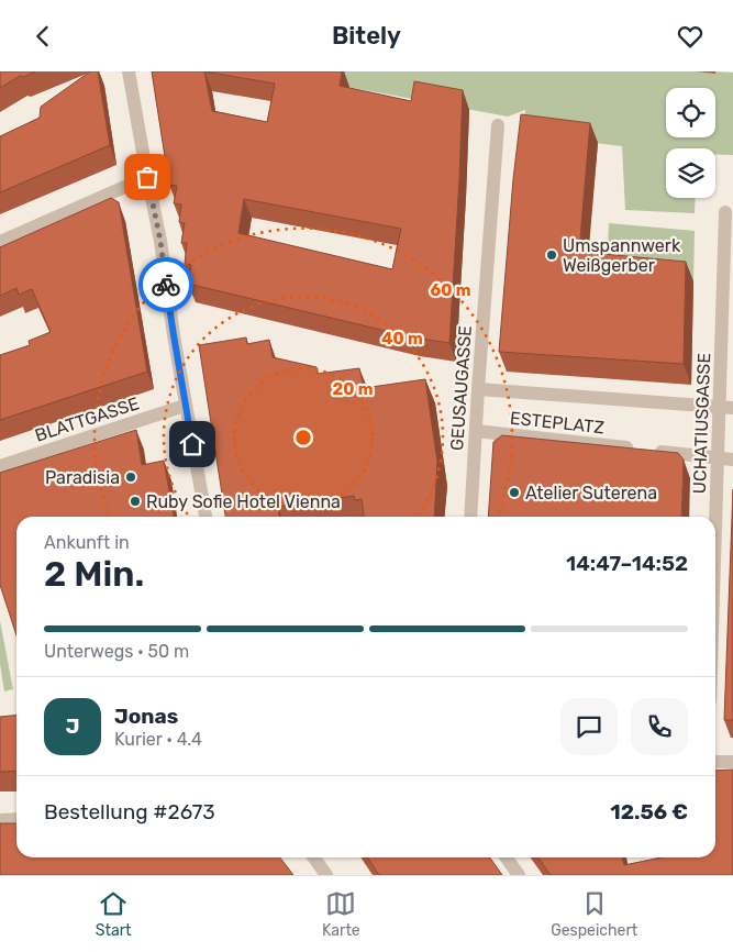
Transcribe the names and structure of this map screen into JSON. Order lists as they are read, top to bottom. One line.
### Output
{"streets":{"street":["GEUSAUGASSE","BLATTGASSE","ESTEPLATZ","UCHATIUSGASSE"]},"crossings":[["GEUSAUGASSE","ESTEPLATZ"],["ESTEPLATZ","UCHATIUSGASSE"]],"places":["Umspannwerk Weißgerber","Paradisia","Atelier Suterena","Ruby Sofie Hotel Vienna"],"page":{"header":"Bitely","heading":["2 Min.","Ankunft in","14:47–14:52"],"panel":["Jonas","Kurier · 4.4","Bestellung #2673","12.56 €"],"bar":"Unterwegs · 50 m","round":"J","tabs":["Start","Karte","Gespeichert"]},"rings":["60 m","40 m","20 m"]}
